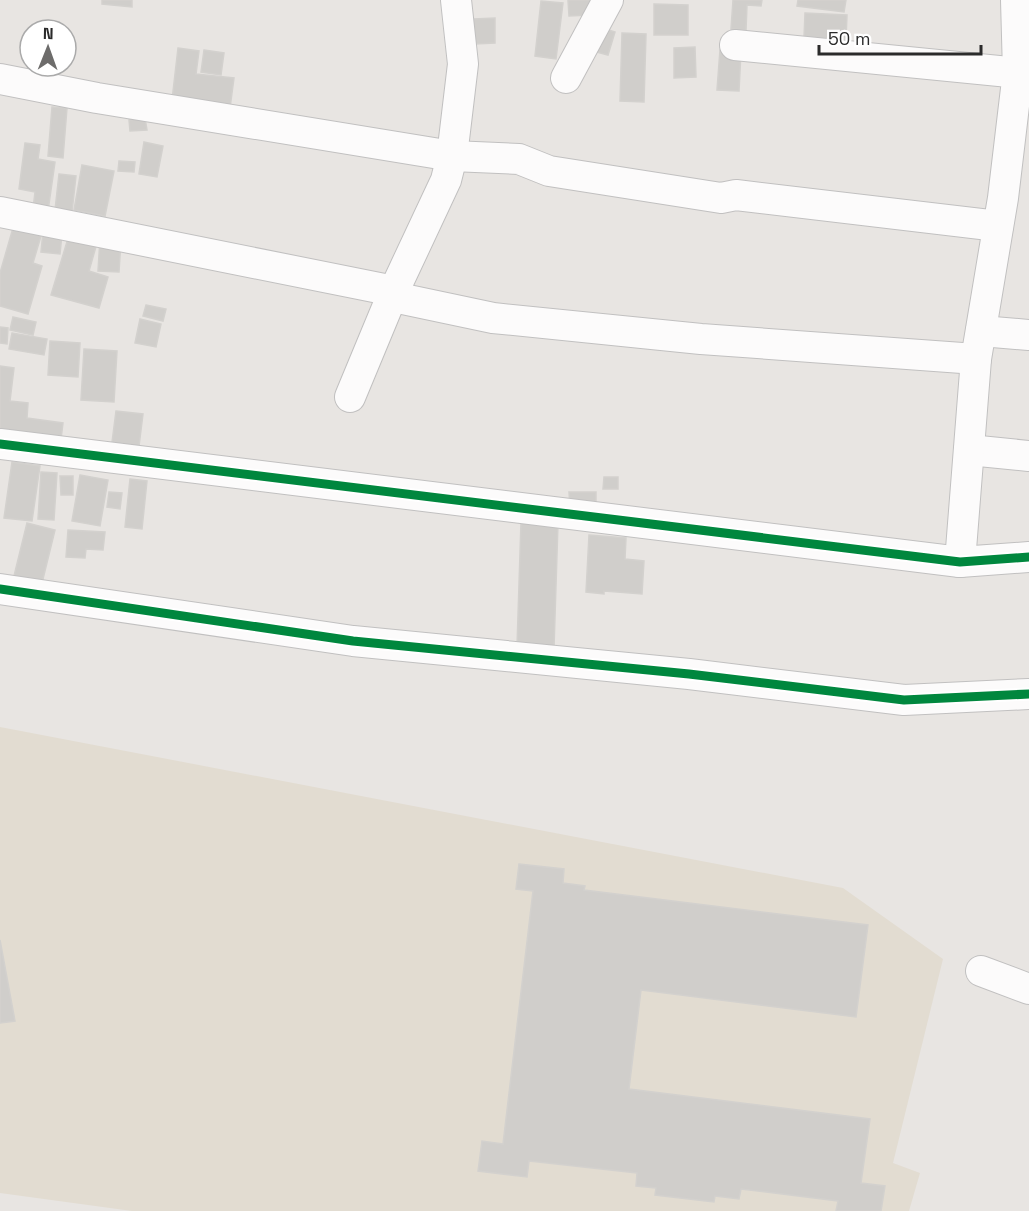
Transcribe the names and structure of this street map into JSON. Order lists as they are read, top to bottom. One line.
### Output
{"scale_bar":"50 m","north":"top"}
